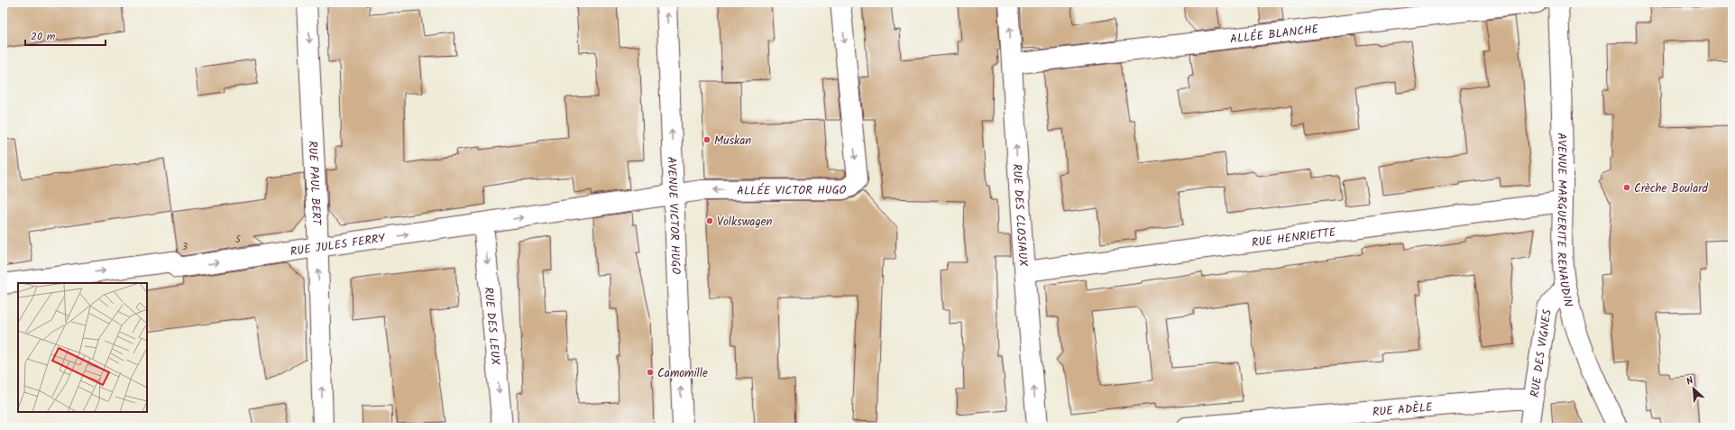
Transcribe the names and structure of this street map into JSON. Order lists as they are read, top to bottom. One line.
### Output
{"streets":{"street":["ALLÉE BLANCHE","RUE PAUL BERT","ALLÉE VICTOR HUGO","AVENUE VICTOR HUGO","RUE DES CLOSIAUX","AVENUE MARGUERITE RENAUDIN","RUE HENRIETTE","RUE JULES FERRY","RUE DES LEUX","RUE DES VIGNES","RUE ADÈLE"]},"crossings":[["ALLÉE BLANCHE","RUE DES CLOSIAUX"],["RUE PAUL BERT","RUE JULES FERRY"],["ALLÉE VICTOR HUGO","AVENUE VICTOR HUGO"],["ALLÉE VICTOR HUGO","RUE JULES FERRY"],["AVENUE VICTOR HUGO","RUE JULES FERRY"],["RUE DES CLOSIAUX","RUE HENRIETTE"],["AVENUE MARGUERITE RENAUDIN","RUE HENRIETTE"],["AVENUE MARGUERITE RENAUDIN","RUE DES VIGNES"],["RUE JULES FERRY","RUE DES LEUX"],["RUE DES VIGNES","RUE ADÈLE"]],"one_way":["AVENUE VICTOR HUGO","RUE DES CLOSIAUX","RUE JULES FERRY","RUE DES LEUX"],"places":["Muskan","Crèche Boulard","Volkswagen","Camomille"],"house_numbers":["5","3"],"scale_bar":"20 m","north":"top left"}
